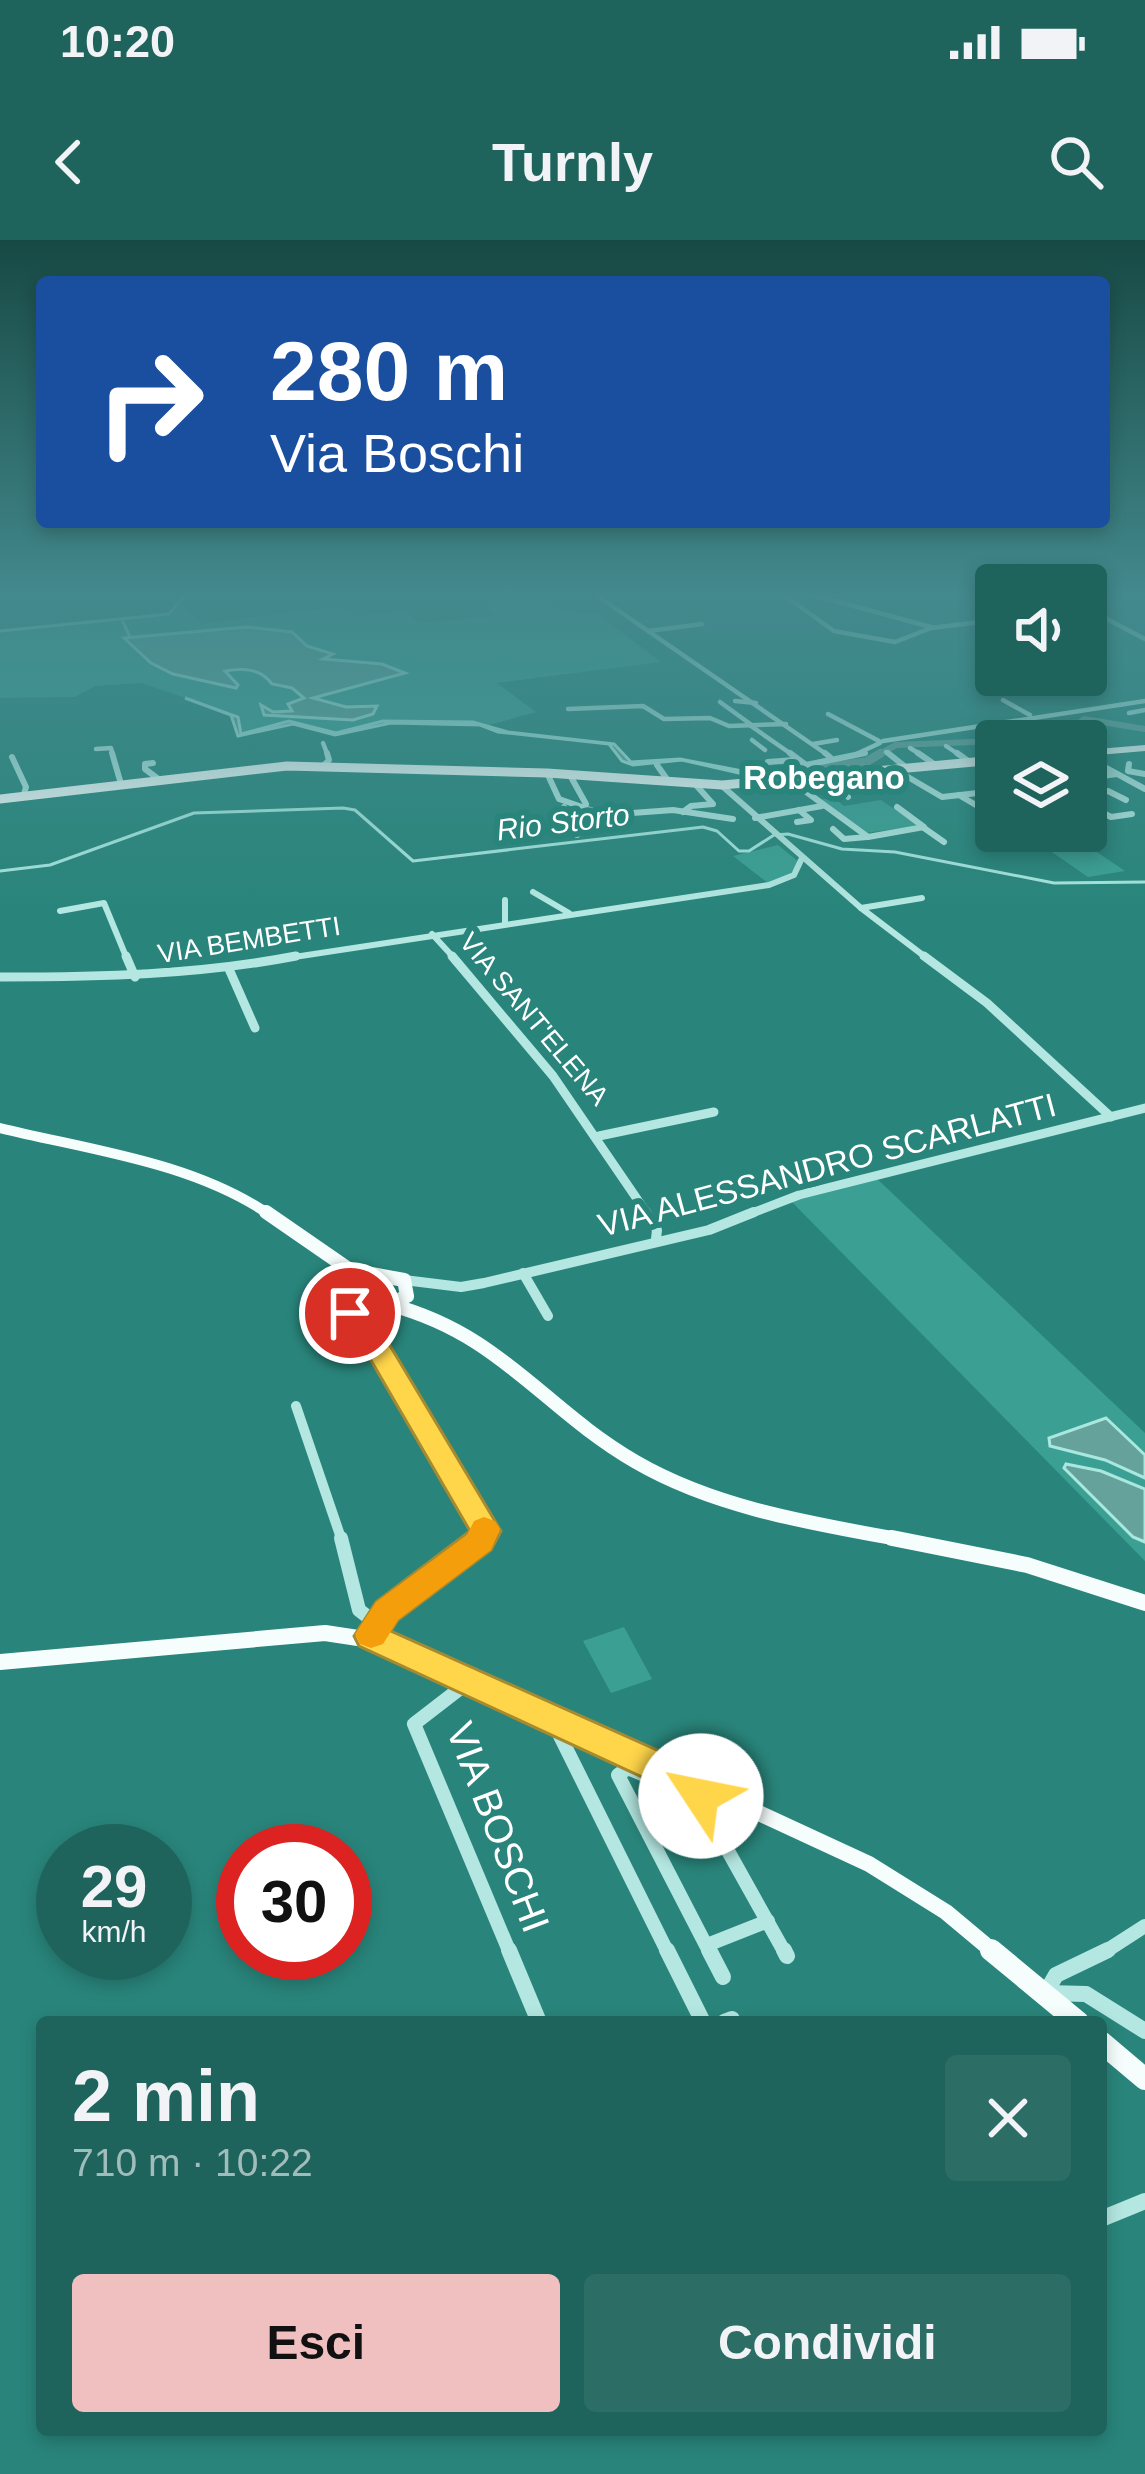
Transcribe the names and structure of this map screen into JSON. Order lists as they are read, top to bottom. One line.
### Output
{"streets":{"main road":["VIA BOSCHI"],"street":["VIA BEMBETTI","VIA SANT'ELENA","VIA ALESSANDRO SCARLATTI"]},"crossings":[["VIA BEMBETTI","VIA SANT'ELENA"],["VIA SANT'ELENA","VIA ALESSANDRO SCARLATTI"]],"districts":["Robegano"],"water":["Rio Storto"],"page":{"status":"10:20","header":"Turnly","turn":["280 m","Via Boschi"],"speed":"29 km/h","limit":"30","heading":["2 min","710 m · 10:22"],"buttons":["Esci","Condividi"]}}
